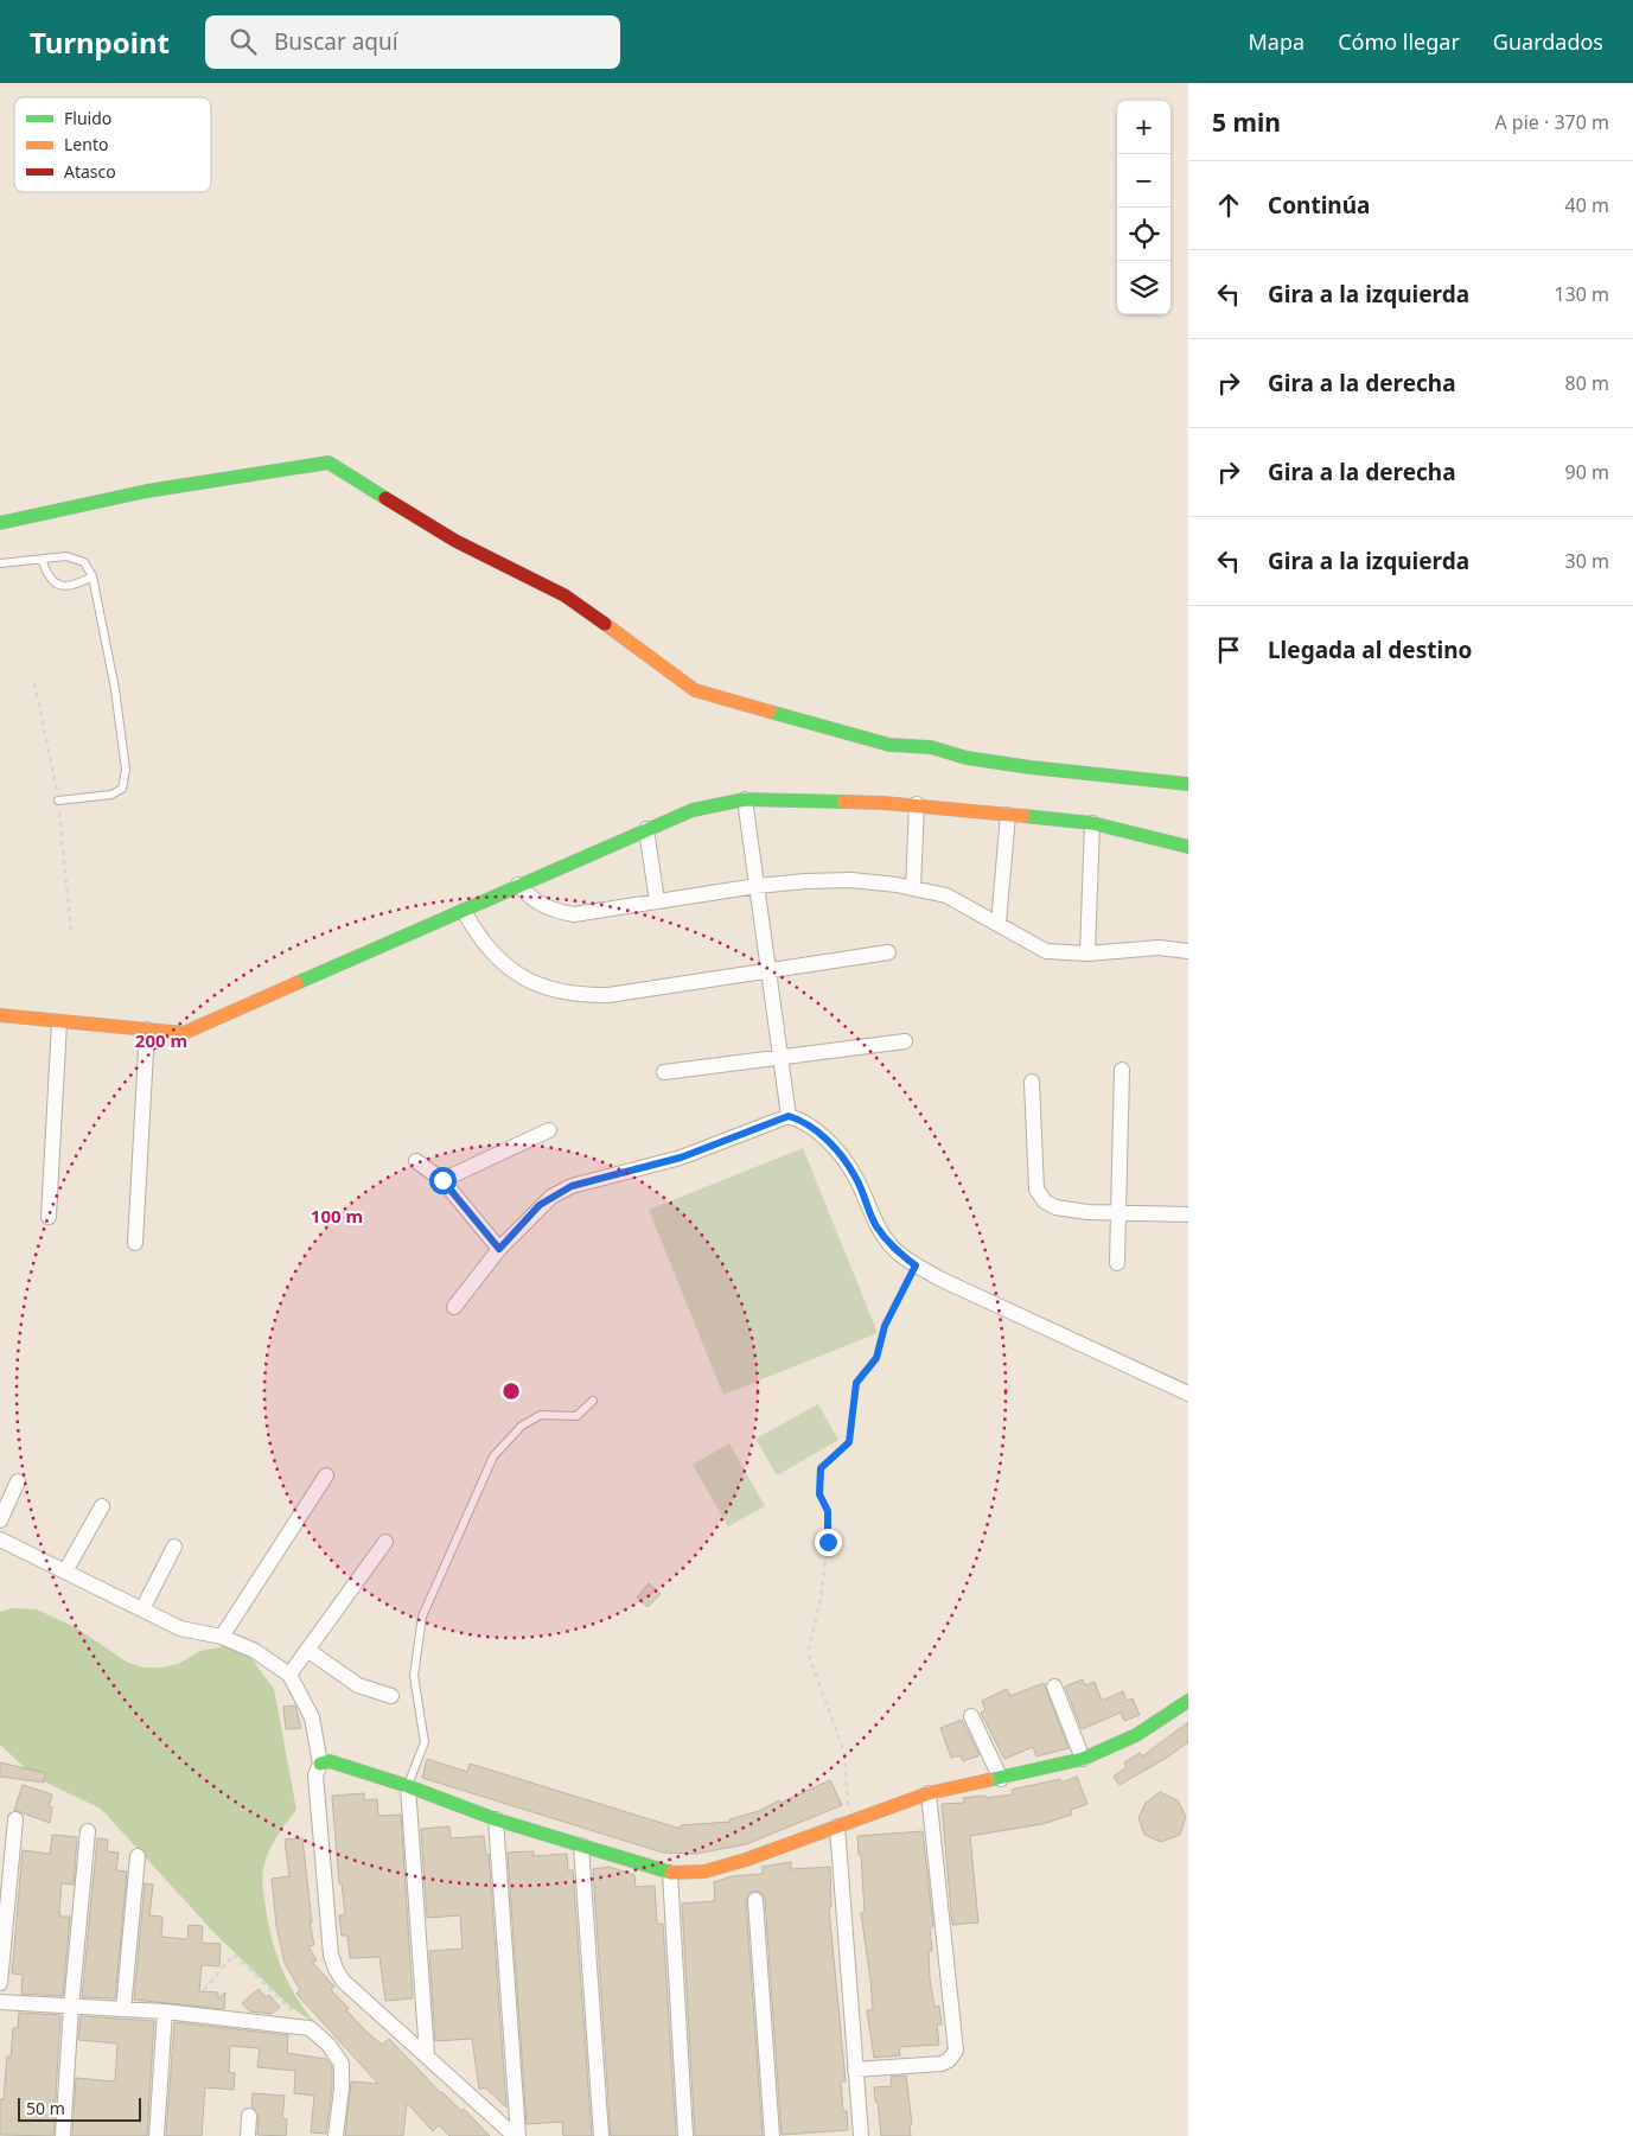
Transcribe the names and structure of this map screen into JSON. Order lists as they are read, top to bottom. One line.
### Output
{"legend":["Fluido","Lento","Atasco"],"scale_bar":"50 m","page":{"header":"Turnpoint","search":"Buscar aquí","nav":["Mapa","Cómo llegar","Guardados"],"heading":["5 min","A pie · 370 m"],"map_buttons":["+","−"],"list":[["Continúa","40 m"],["Gira a la izquierda","130 m"],["Gira a la derecha","80 m"],["Gira a la derecha","90 m"],["Gira a la izquierda","30 m"],"Llegada al destino"],"scale":"50 m"},"rings":["200 m","100 m"]}
